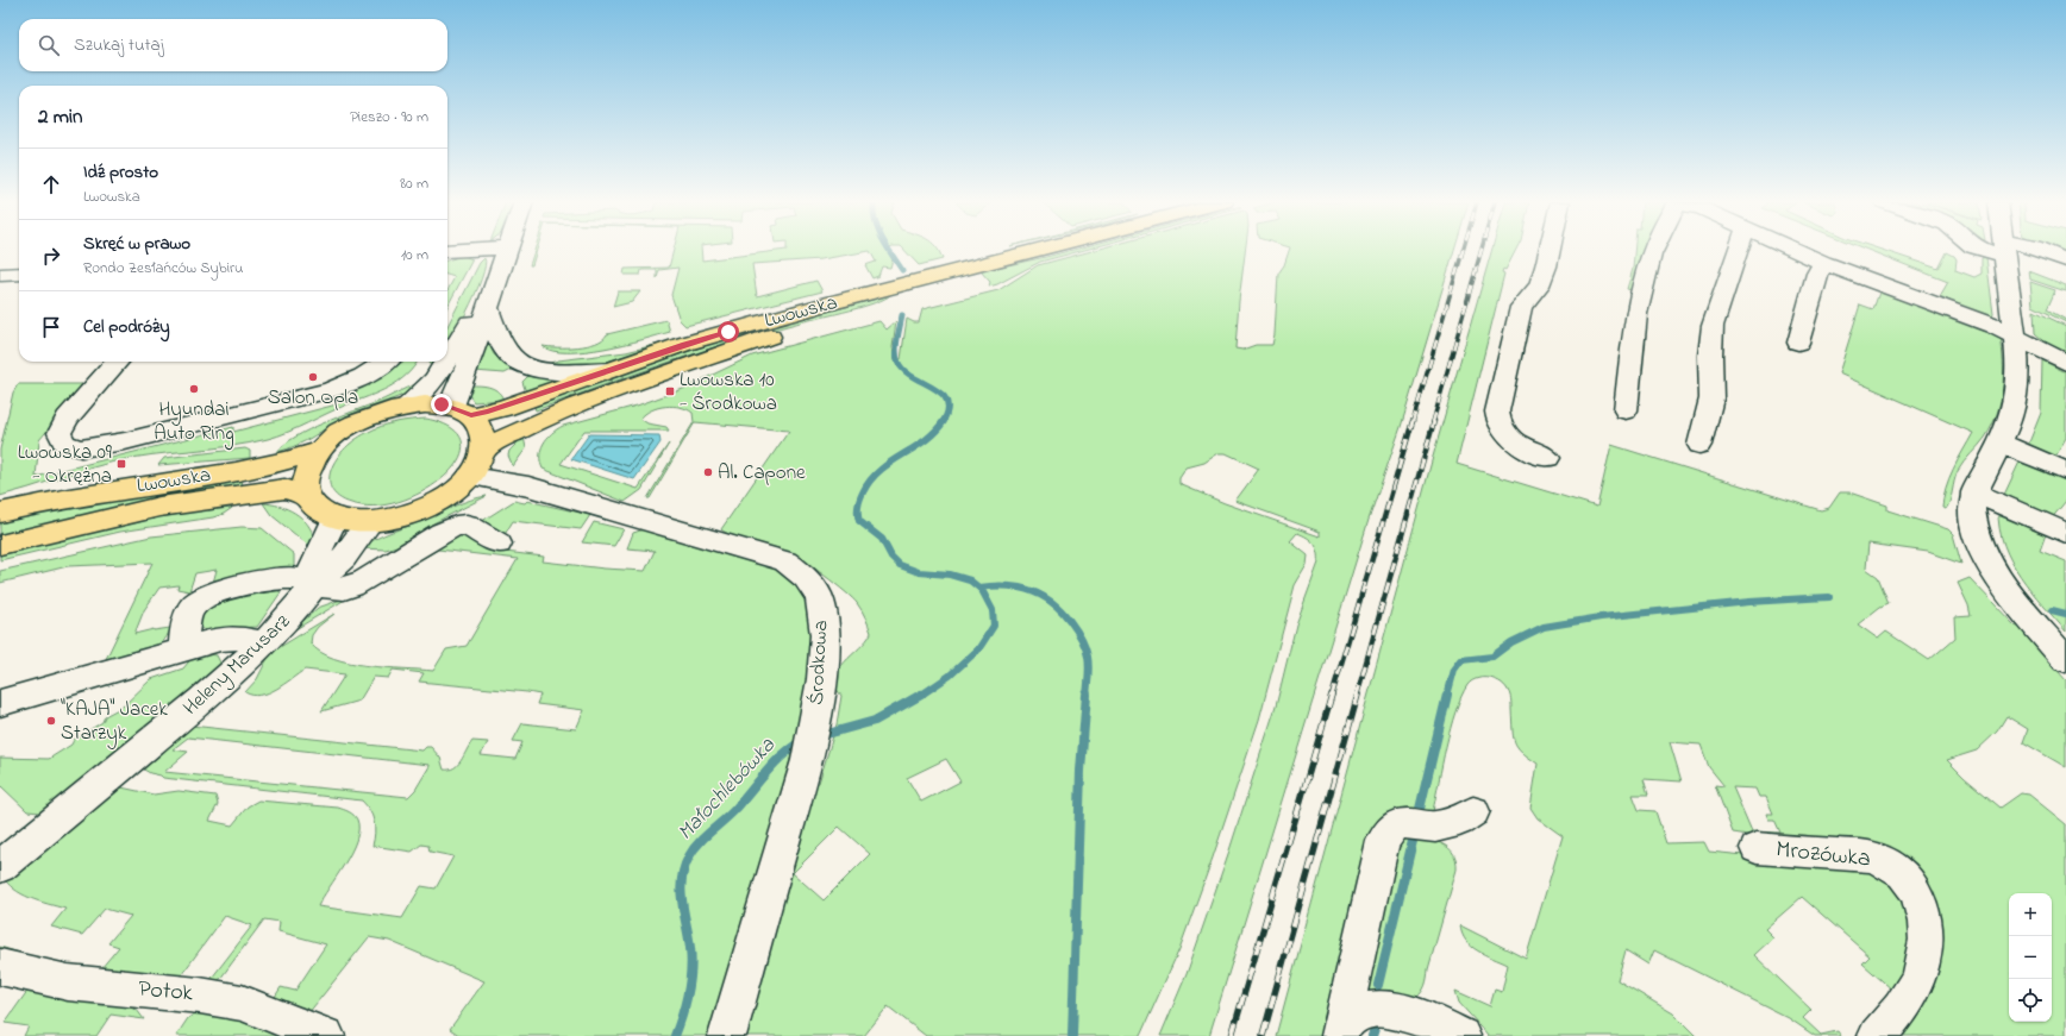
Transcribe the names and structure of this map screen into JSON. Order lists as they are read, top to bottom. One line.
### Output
{"streets":{"main road":["Lwowska"],"street":["Środkowa","Heleny Marusarz","Mrozówka","Potok"]},"crossings":[["Lwowska","Środkowa"],["Lwowska","Heleny Marusarz"],["Środkowa","Heleny Marusarz"]],"water":["Małochlebówka"],"places":{"other":["Salon Opla","Hyundai Auto Ring","Al. Capone","\"KAJA\" Jacek Starzyk"],"transit":["Lwowska 10 - Środkowa","Lwowska 09 - Okrężna"]},"page":{"search":"Szukaj tutaj","heading":["2 min","Pieszo · 90 m"],"list":[["Idź prosto","Lwowska","80 m"],["Skręć w prawo","Rondo Zesłańców Sybiru","10 m"],"Cel podróży"],"map_buttons":["+","−"]}}
